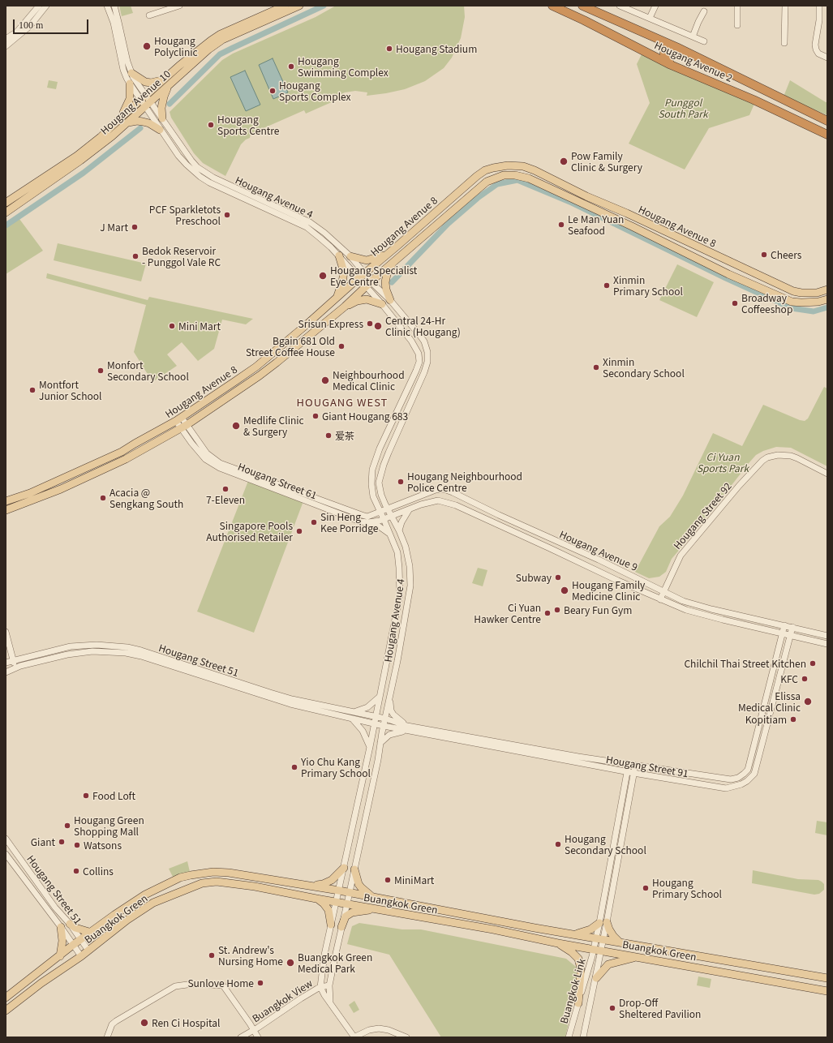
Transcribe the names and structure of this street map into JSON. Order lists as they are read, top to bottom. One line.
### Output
{"streets":{"highway":["Hougang Avenue 2"],"main road":["Hougang Avenue 10","Hougang Avenue 8","Buangkok Green"],"street":["Hougang Avenue 4","Hougang Street 61","Hougang Street 92","Hougang Avenue 9","Hougang Street 51","Hougang Street 91","Buangkok Link","Buangkok View"]},"crossings":[["Hougang Avenue 10","Hougang Avenue 4"],["Hougang Avenue 4","Hougang Avenue 8"],["Hougang Avenue 4","Hougang Street 61"],["Hougang Avenue 4","Hougang Avenue 9"],["Hougang Avenue 4","Hougang Street 51"],["Hougang Avenue 4","Hougang Street 91"],["Hougang Avenue 4","Buangkok Green"],["Hougang Avenue 4","Buangkok View"],["Hougang Avenue 8","Hougang Street 61"],["Hougang Street 92","Hougang Avenue 9"],["Hougang Avenue 9","Hougang Street 91"],["Hougang Street 51","Hougang Street 91"],["Hougang Street 51","Buangkok Green"],["Buangkok Green","Buangkok Link"],["Buangkok Green","Buangkok View"]],"districts":["HOUGANG WEST"],"parks":["Punggol South Park","Ci Yuan Sports Park"],"places":["Hougang Polyclinic","Hougang Stadium","Hougang Swimming Complex","Hougang Sports Complex","Hougang Sports Centre","Pow Family Clinic & Surgery","PCF Sparkletots Preschool","Le Man Yuan Seafood","J Mart","Cheers","Bedok Reservoir - Punggol Vale RC","Hougang Specialist Eye Centre","Xinmin Primary School","Broadway Coffeeshop","Srisun Express","Mini Mart","Central 24-Hr Clinic (Hougang)","Bgain 681 Old Street Coffee House","Xinmin Secondary School","Monfort Secondary School","Neighbourhood Medical Clinic","Montfort Junior School","Giant Hougang 683","Medlife Clinic & Surgery","爱茶","Hougang Neighbourhood Police Centre","7-Eleven","Acacia @ Sengkang South","Sin Heng Kee Porridge","Singapore Pools Authorised Retailer","Subway","Hougang Family Medicine Clinic","Beary Fun Gym","Ci Yuan Hawker Centre","Chilchil Thai Street Kitchen","KFC","Elissa Medical Clinic","Kopitiam","Yio Chu Kang Primary School","Food Loft","Hougang Green Shopping Mall","Giant","Hougang Secondary School","Watsons","Collins","MiniMart","Hougang Primary School","St. Andrew's Nursing Home","Buangkok Green Medical Park","Sunlove Home","Drop-Off Sheltered Pavilion","Ren Ci Hospital"],"scale_bar":"100 m"}
